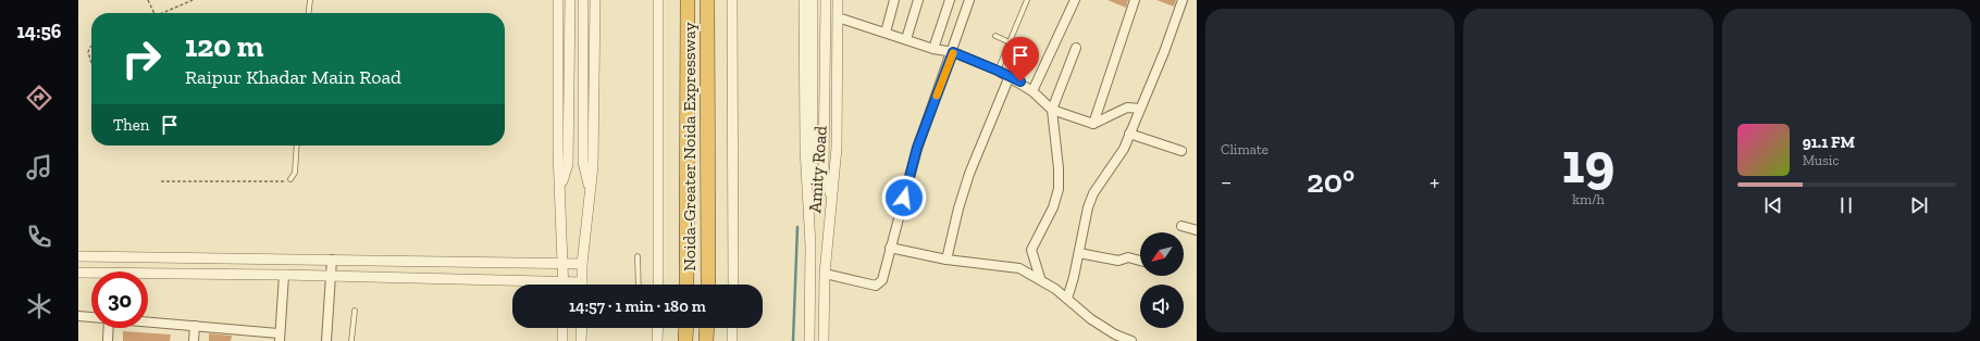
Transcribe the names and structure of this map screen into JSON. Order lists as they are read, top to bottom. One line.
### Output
{"streets":{"highway":["Noida-Greater Noida Expressway"],"street":["Amity Road"]},"north":"bottom left","page":{"tabs":"14:56","tile":["Climate",["19","km/h"]],"turn":["120 m","Raipur Khadar Main Road"],"then":"Then","song":["91.1 FM","Music"],"heat":["−","20°","+"],"limit":"30","trip":"14:57 · 1 min · 180 m"}}
